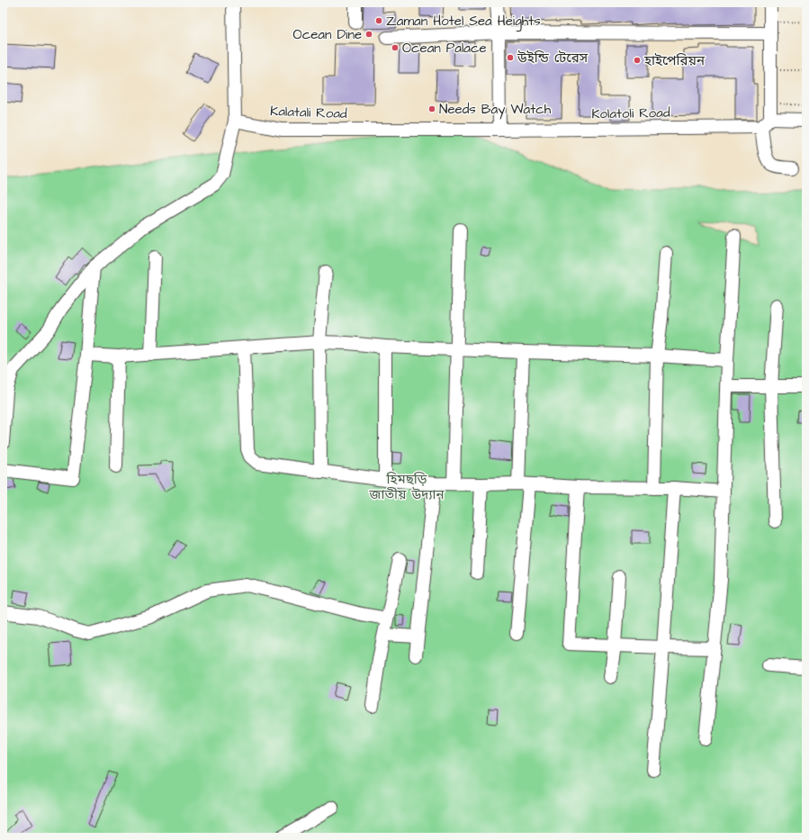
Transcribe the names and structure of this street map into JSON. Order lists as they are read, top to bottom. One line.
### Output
{"streets":{"street":["Kalatali Road","Kolatoli Road"]},"crossings":[["Kalatali Road","Kolatoli Road"]],"parks":["হিমছড়ি জাতীয় উদ্যান"],"places":["Zaman Hotel Sea Heights","Ocean Dine","Ocean Palace","উইন্ডি টেরেস","হাইপেরিয়ন","Needs Bay Watch"]}
